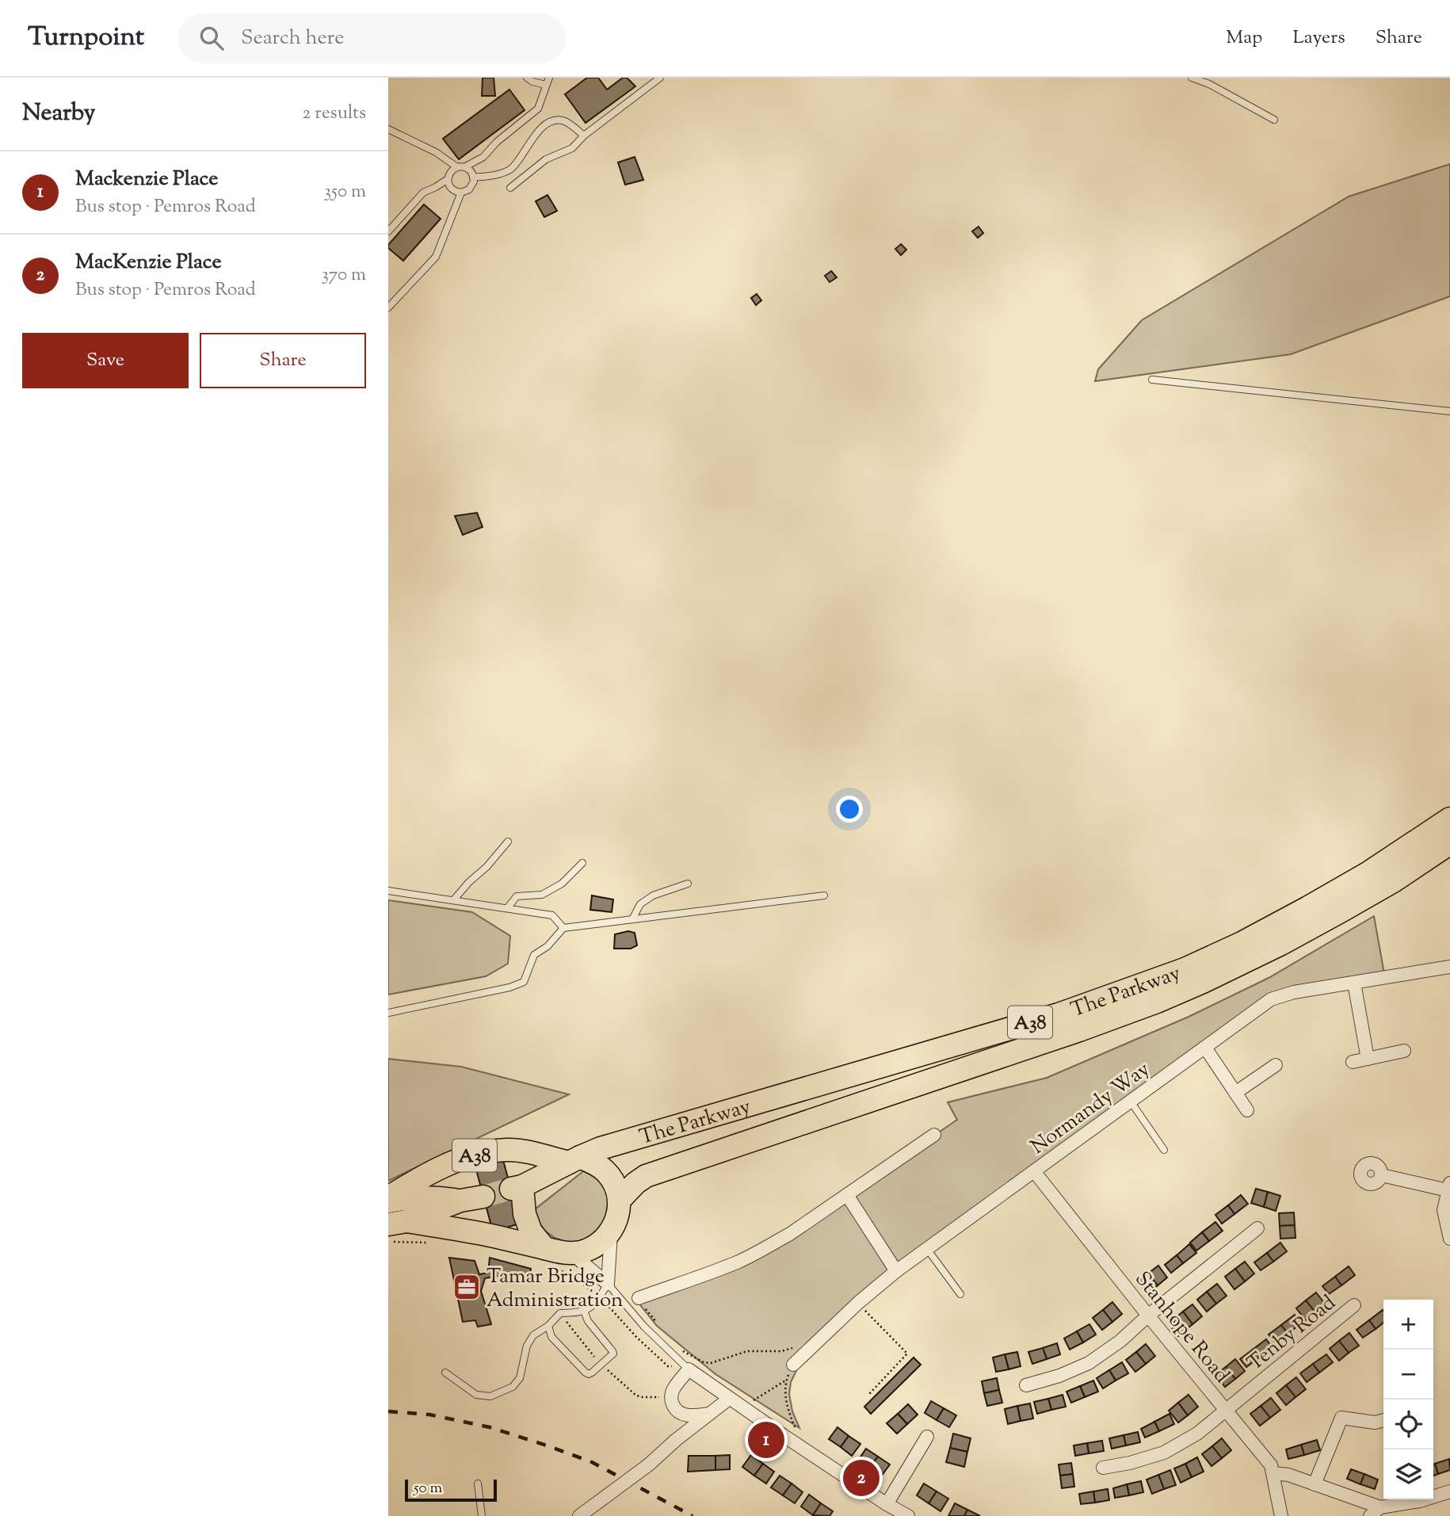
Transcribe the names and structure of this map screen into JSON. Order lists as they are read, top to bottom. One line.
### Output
{"streets":{"highway":["The Parkway","A38"],"street":["Normandy Way","Stanhope Road","Tenby Road"]},"crossings":[["The Parkway","A38"],["Normandy Way","Stanhope Road"],["Stanhope Road","Tenby Road"]],"places":{"office":["Tamar Bridge Administration"]},"scale_bar":"50 m","page":{"header":"Turnpoint","search":"Search here","nav":["Map","Layers","Share"],"heading":["Nearby","2 results"],"list":[{"mark":"1","name":"Mackenzie Place","note":"Bus stop · Pemros Road","value":"350 m"},{"mark":"2","name":"MacKenzie Place","note":"Bus stop · Pemros Road","value":"370 m"}],"buttons":["Save","Share"],"map_buttons":["+","−"],"pins":["1","2"],"scale":"50 m"}}
